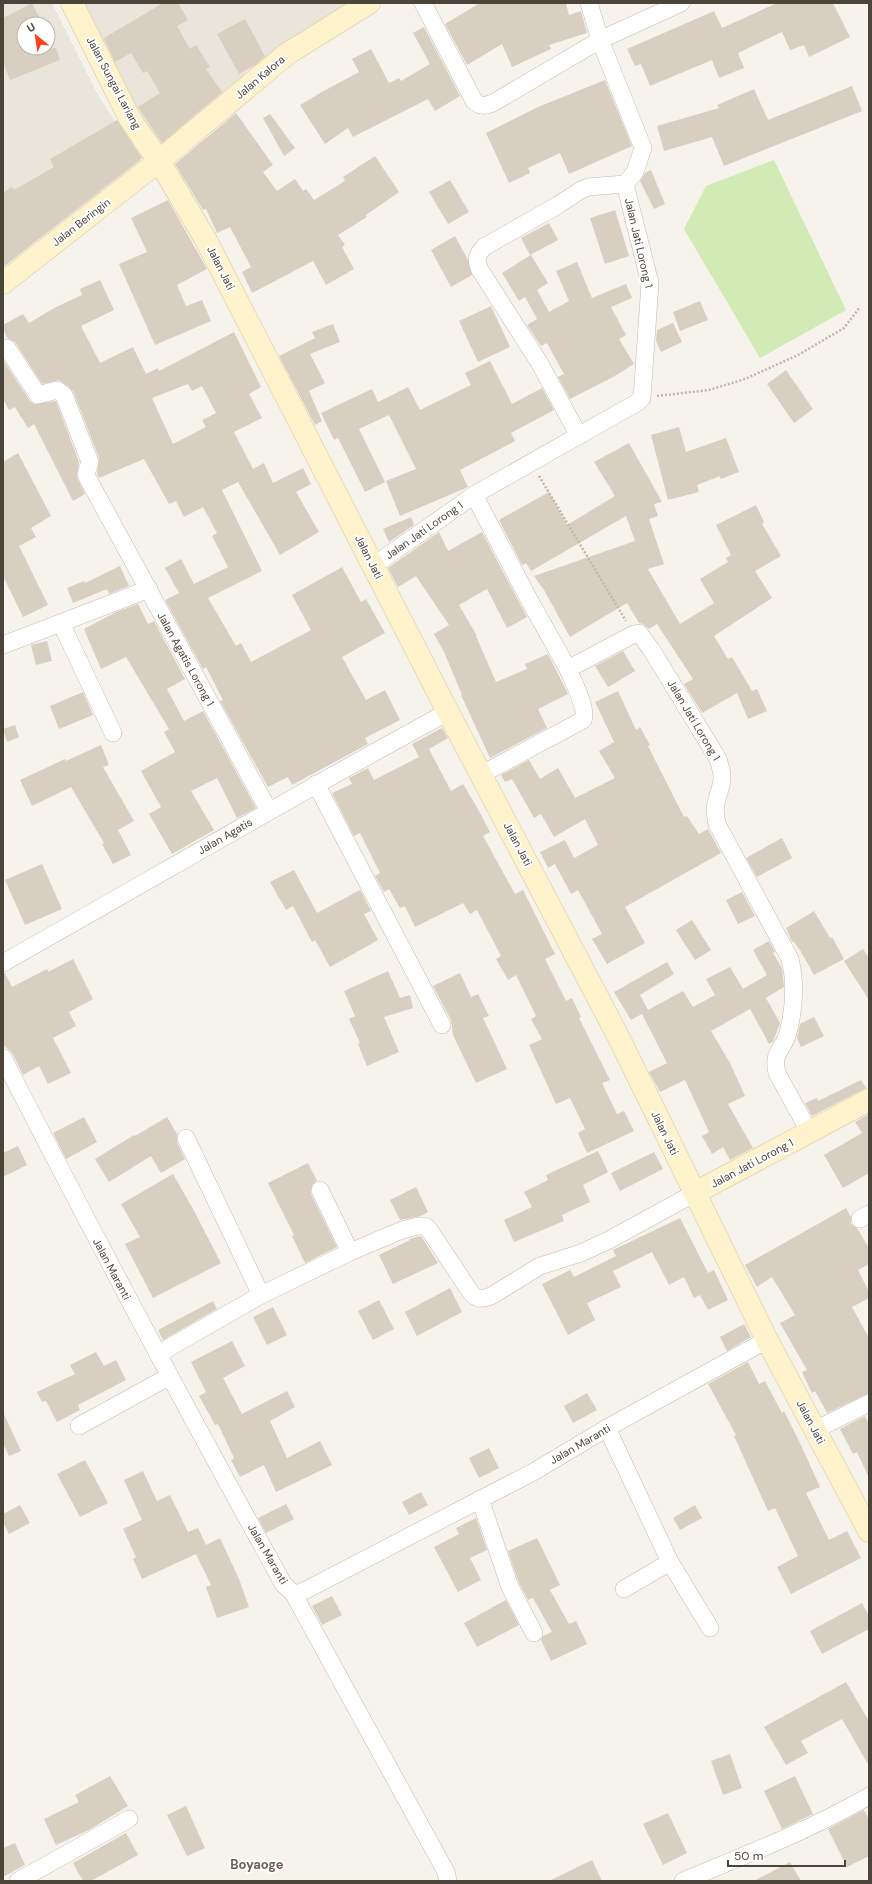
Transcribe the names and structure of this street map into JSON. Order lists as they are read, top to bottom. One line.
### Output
{"streets":{"street":["Jalan Kalora","Jalan Sungai Lariang","Jalan Beringin","Jalan Jati Lorong 1","Jalan Jati","Jalan Agatis Lorong 1","Jalan Agatis","Jalan Maranti"]},"crossings":[["Jalan Kalora","Jalan Sungai Lariang"],["Jalan Kalora","Jalan Beringin"],["Jalan Kalora","Jalan Jati"],["Jalan Sungai Lariang","Jalan Beringin"],["Jalan Sungai Lariang","Jalan Jati"],["Jalan Beringin","Jalan Jati"],["Jalan Jati Lorong 1","Jalan Jati"],["Jalan Jati","Jalan Agatis"],["Jalan Jati","Jalan Maranti"],["Jalan Agatis Lorong 1","Jalan Agatis"]],"districts":["Boyaoge"],"scale_bar":"50 m","north":"top left"}
